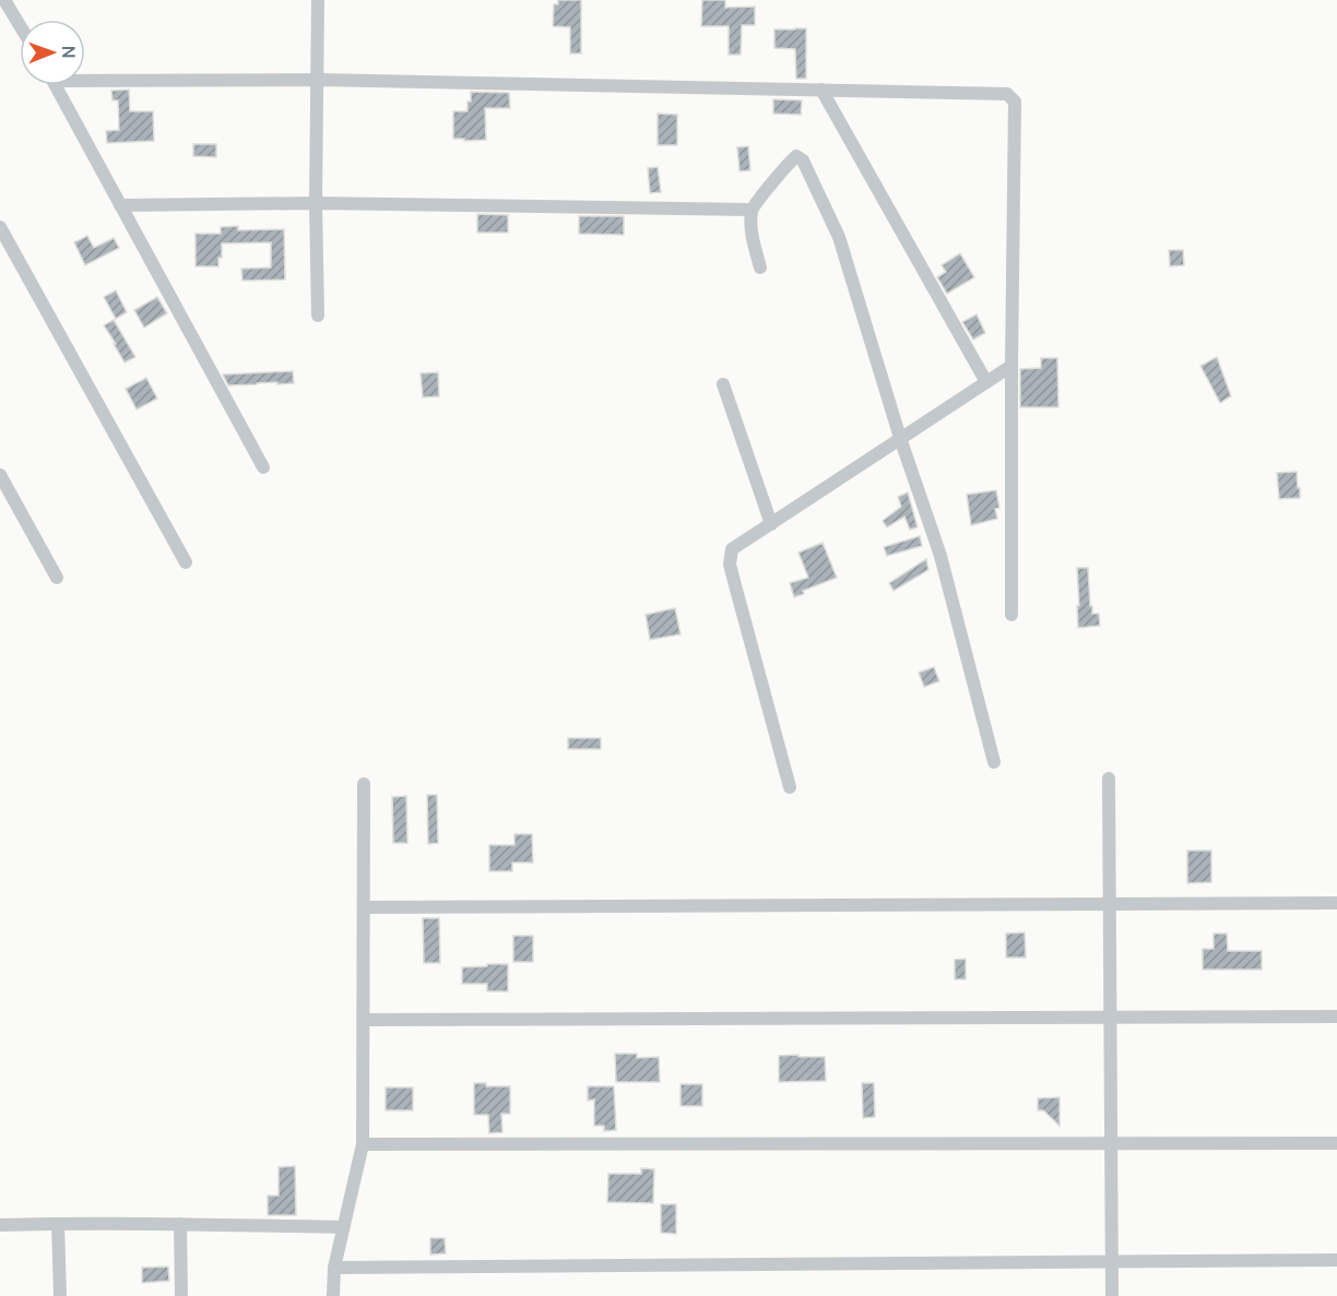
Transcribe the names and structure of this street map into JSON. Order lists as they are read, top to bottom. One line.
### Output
{"north":"right"}
